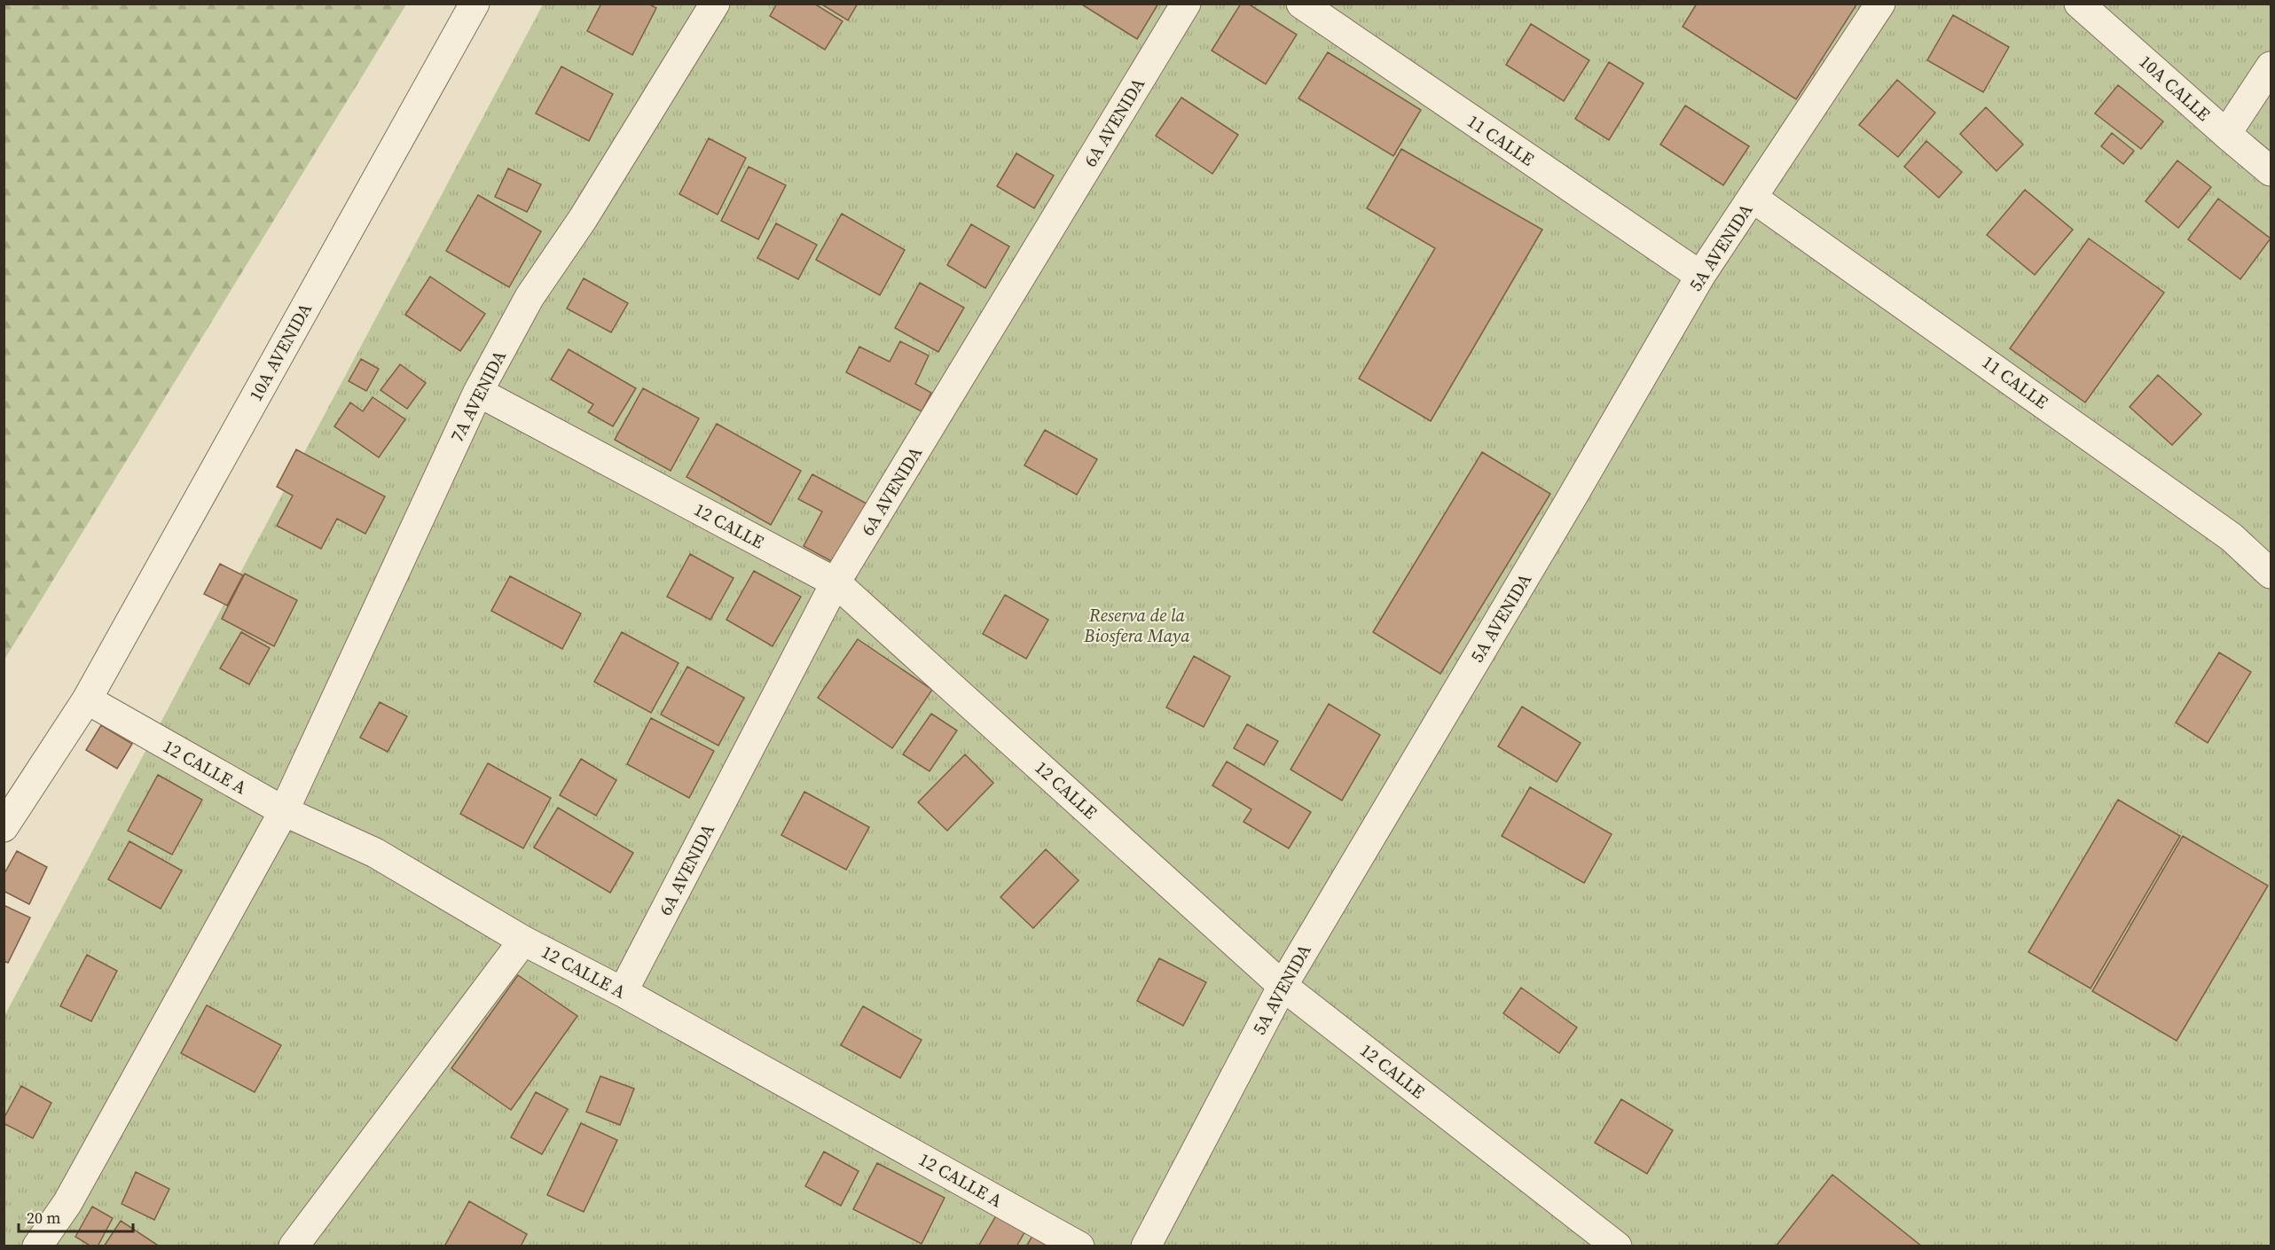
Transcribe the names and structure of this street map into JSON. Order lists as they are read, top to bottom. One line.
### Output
{"streets":{"street":["10A CALLE","6A AVENIDA","11 CALLE","5A AVENIDA","10A AVENIDA","7A AVENIDA","12 CALLE","12 CALLE A"]},"crossings":[["6A AVENIDA","12 CALLE"],["6A AVENIDA","12 CALLE A"],["11 CALLE","5A AVENIDA"],["5A AVENIDA","12 CALLE"],["10A AVENIDA","12 CALLE A"],["7A AVENIDA","12 CALLE"],["7A AVENIDA","12 CALLE A"]],"parks":["Reserva de la Biosfera Maya"],"scale_bar":"20 m"}
